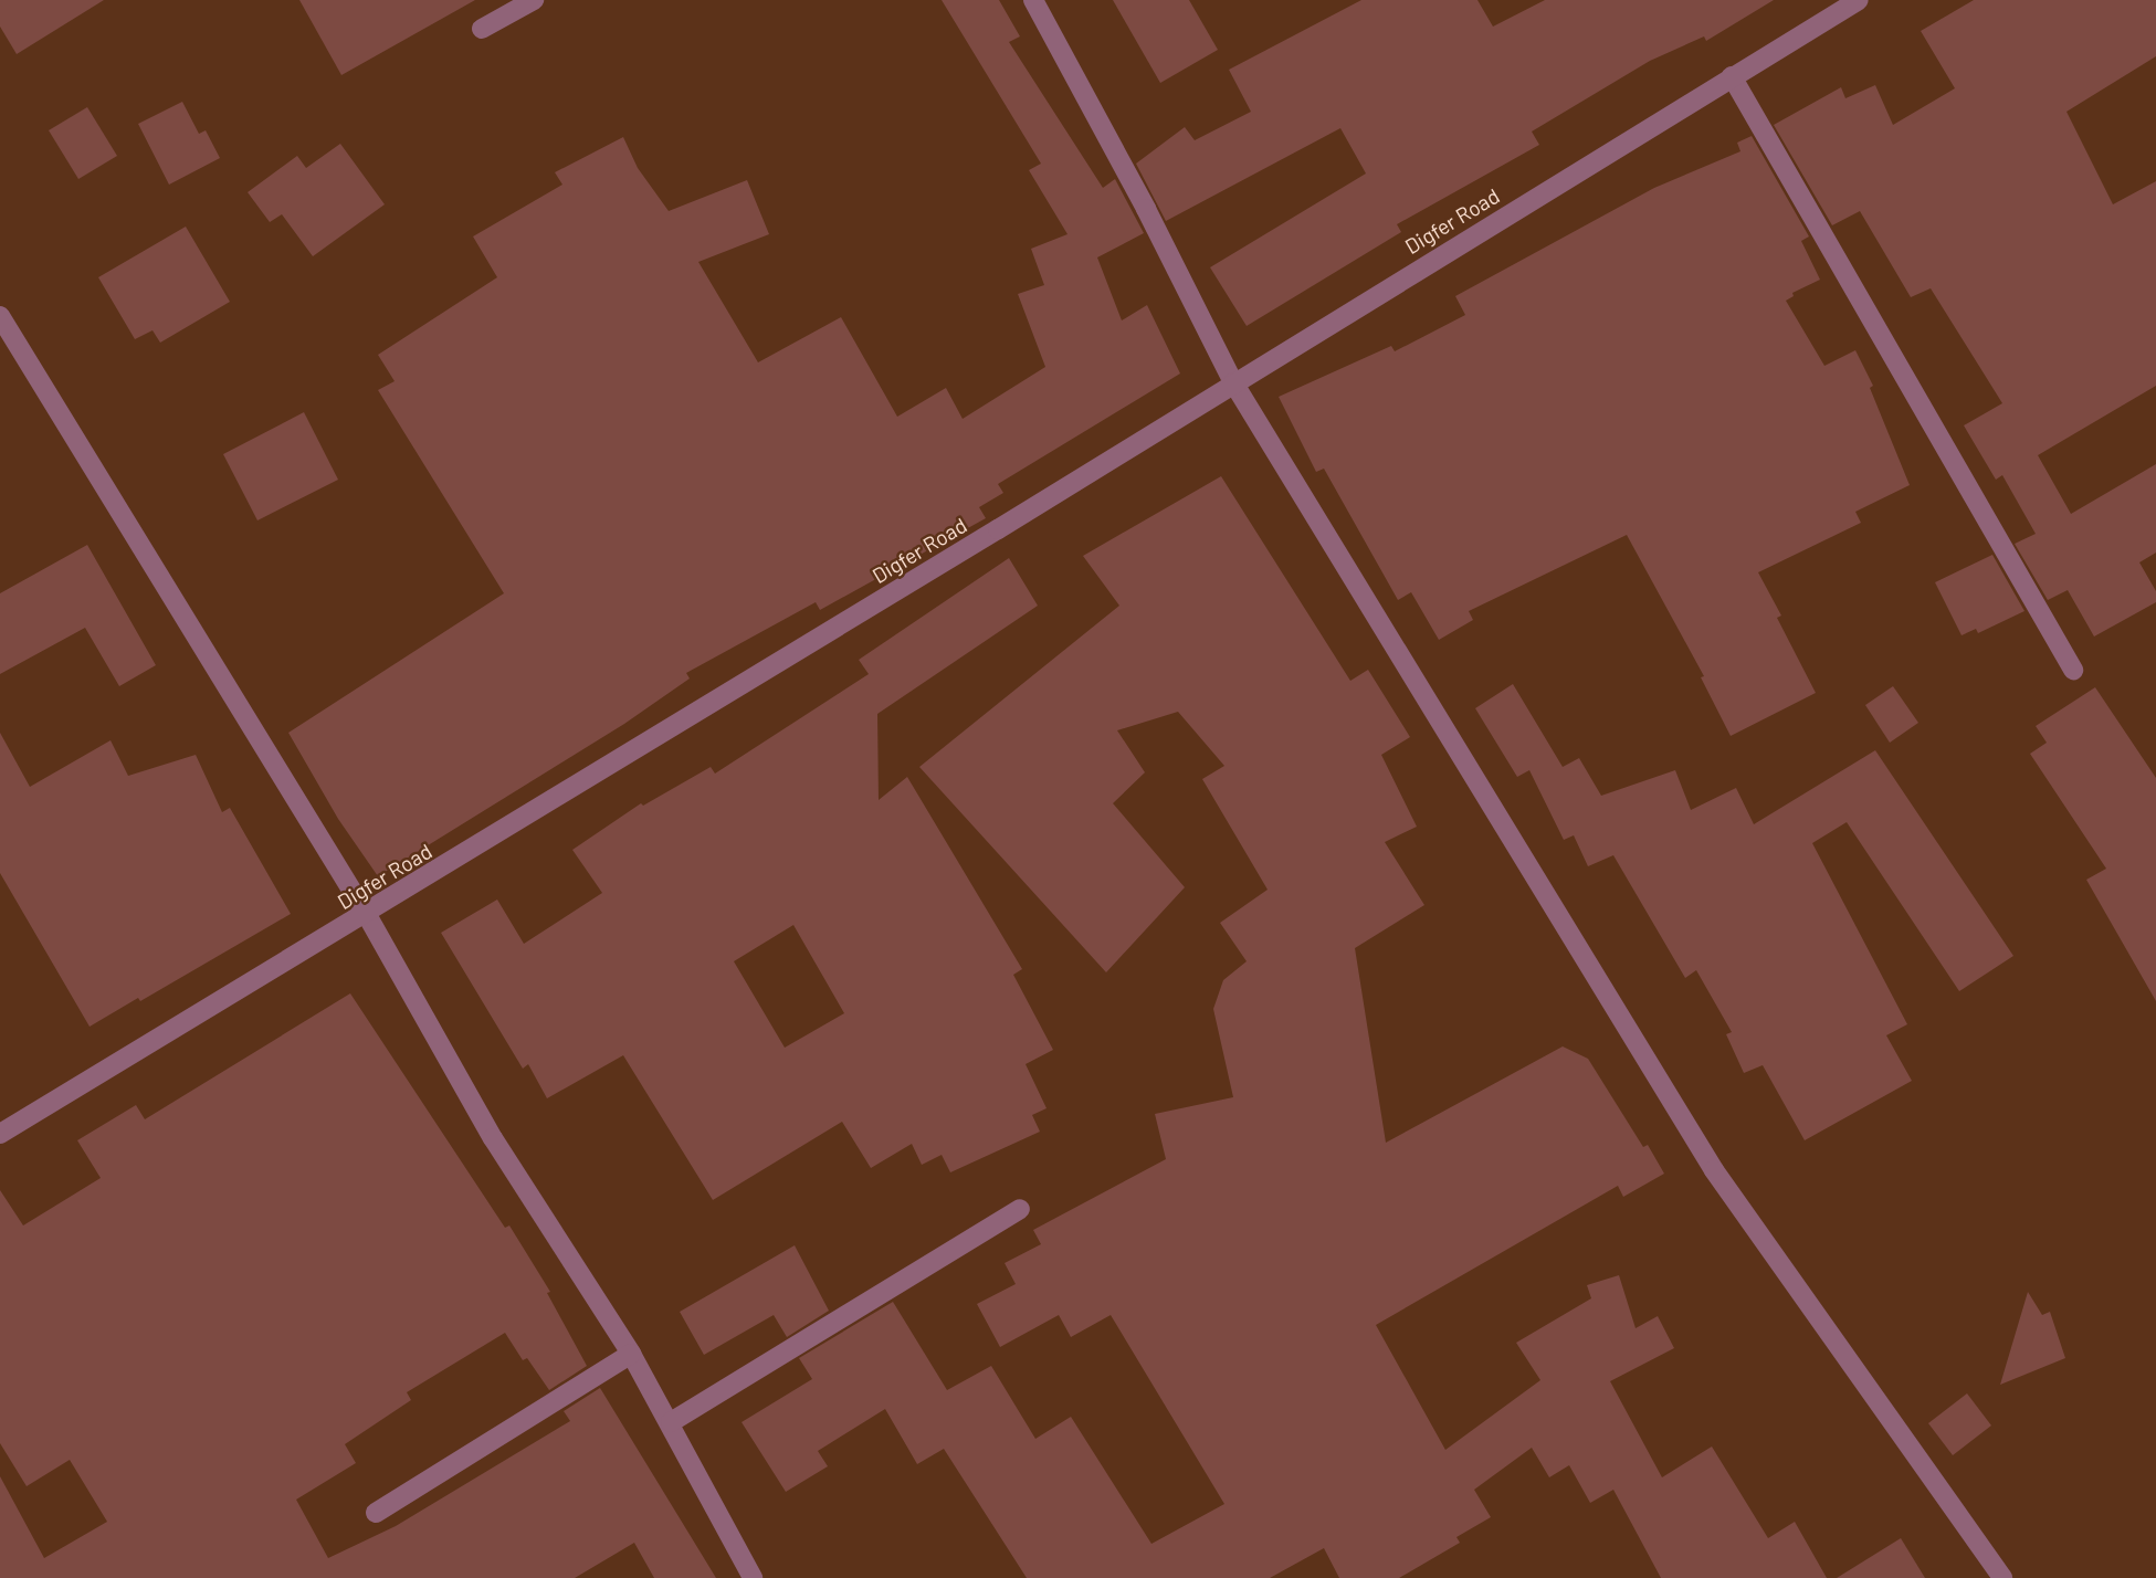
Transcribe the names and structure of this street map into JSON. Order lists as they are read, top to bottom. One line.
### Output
{"streets":{"street":["Digfer Road"]}}
